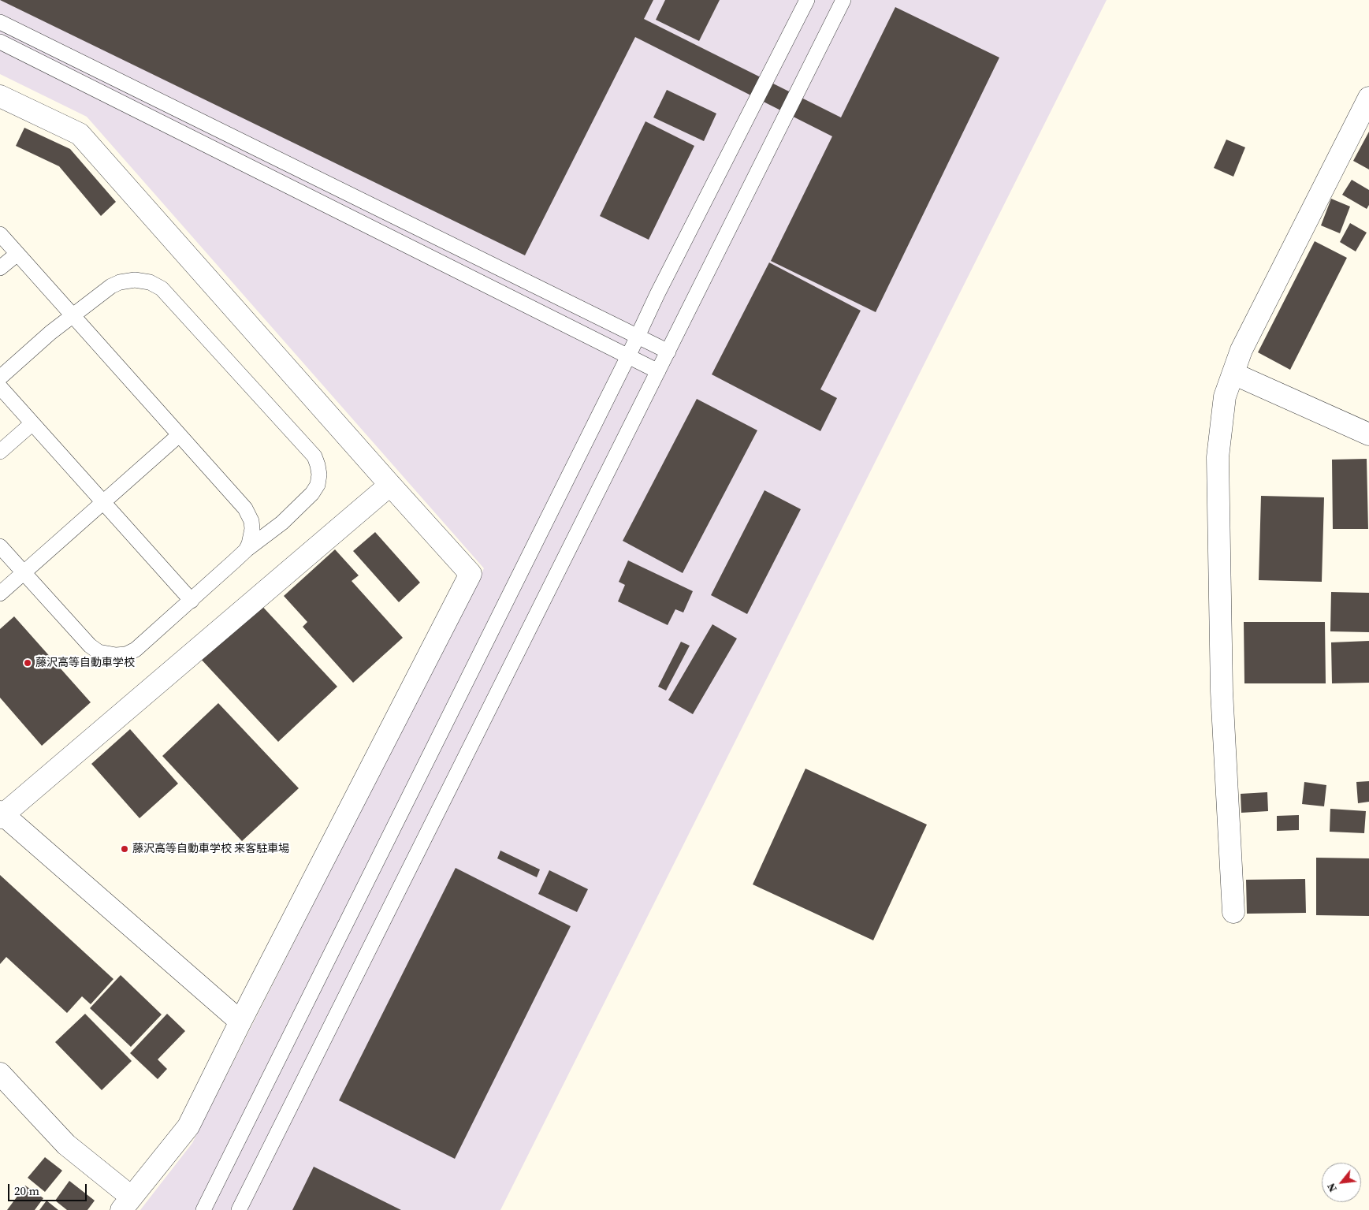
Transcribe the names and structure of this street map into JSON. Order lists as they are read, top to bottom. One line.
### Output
{"places":["藤沢高等自動車学校","藤沢高等自動車学校 来客駐車場"],"scale_bar":"20 m","north":"bottom left"}
